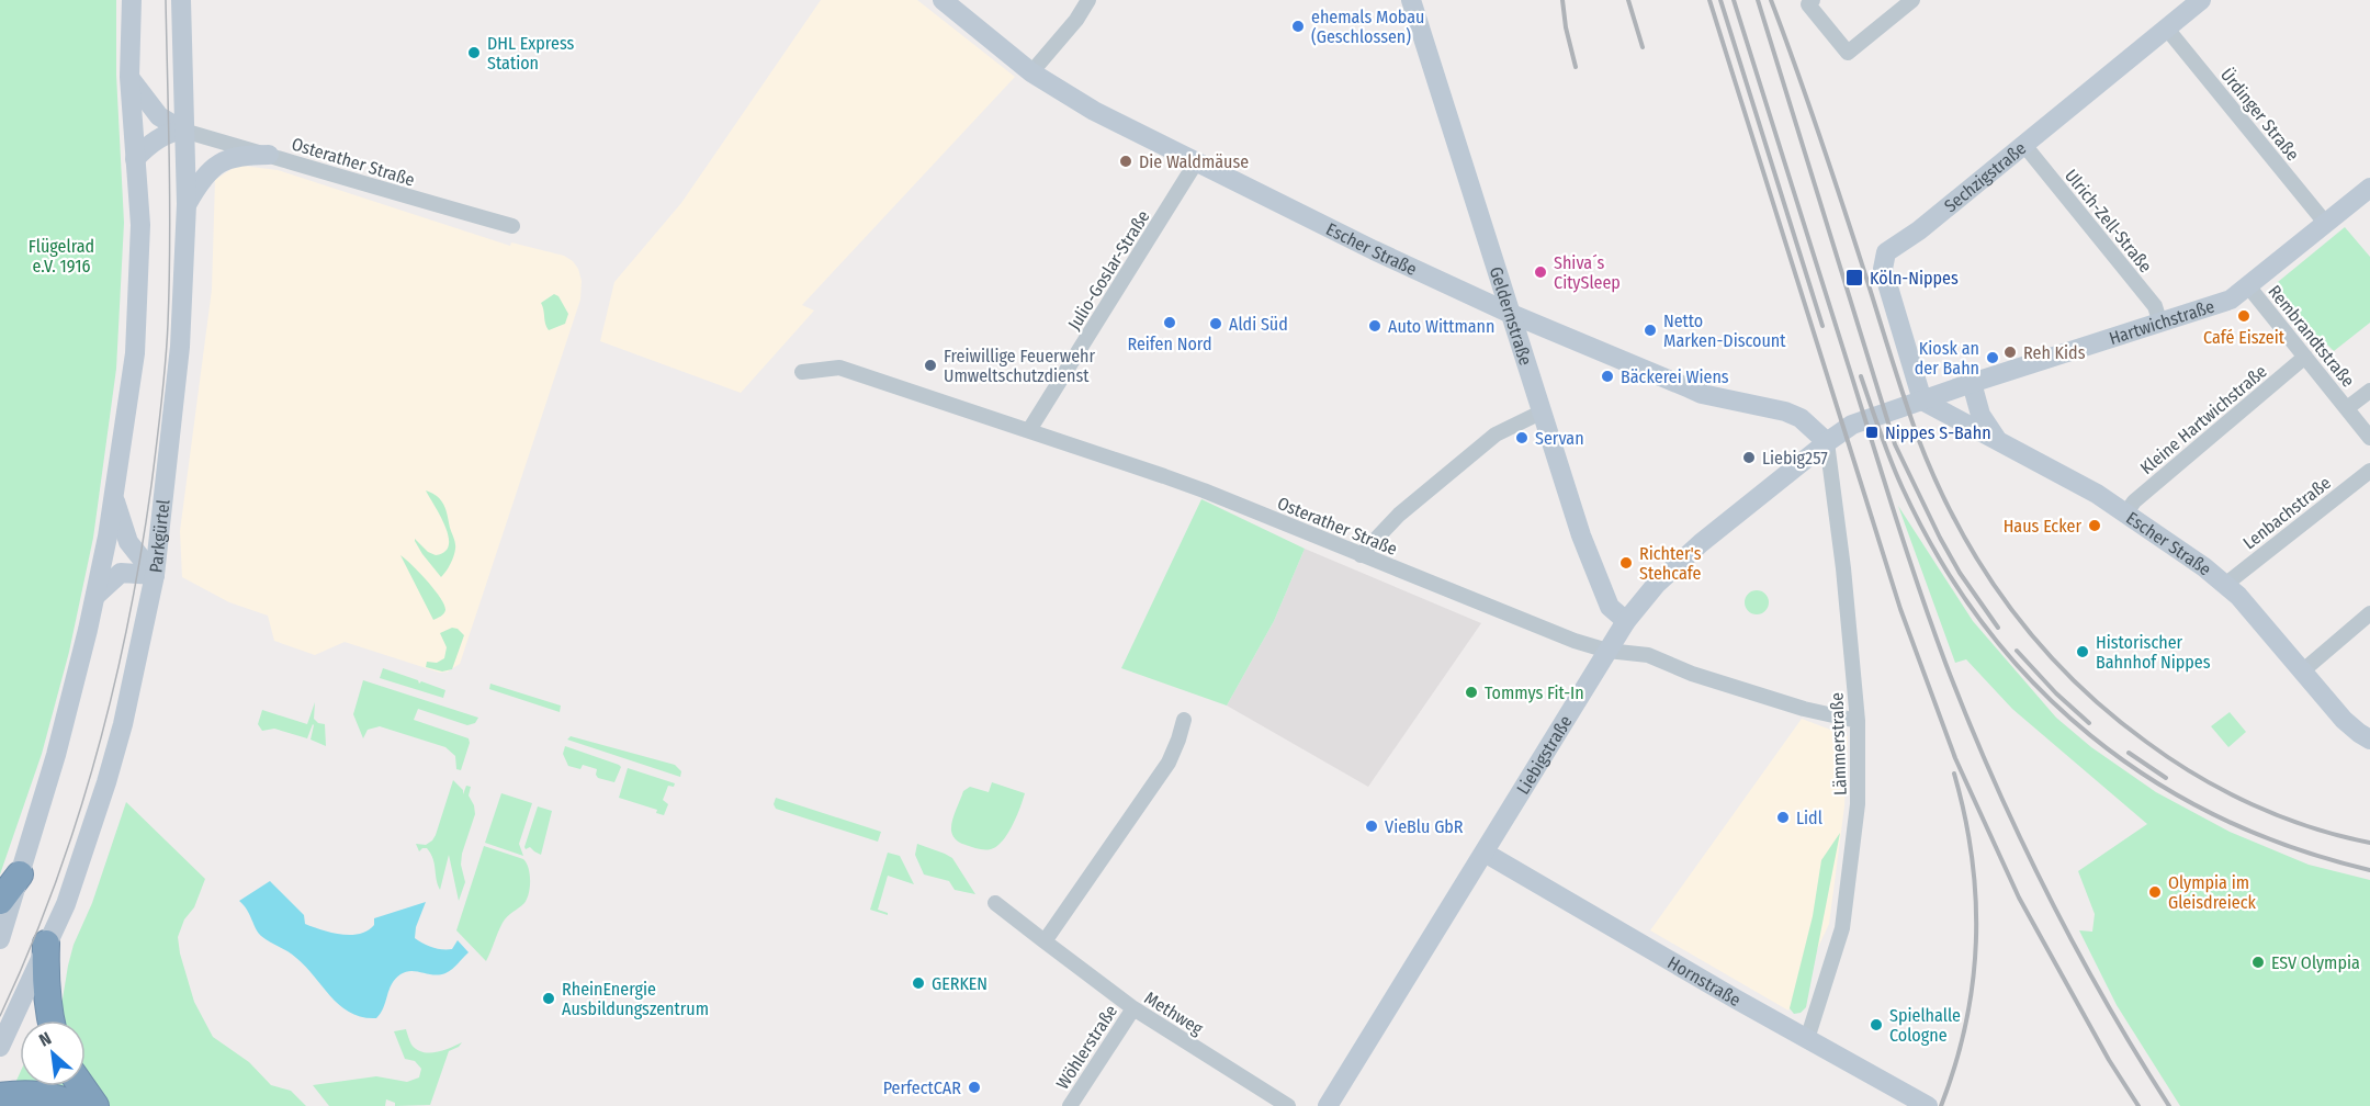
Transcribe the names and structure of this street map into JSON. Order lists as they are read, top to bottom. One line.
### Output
{"streets":{"street":["Ürdinger Straße","Osterather Straße","Sechzigstraße","Ulrich-Zell-Straße","Escher Straße","Julio-Goslar-Straße","Geldernstraße","Hartwichstraße","Rembrandtstraße","Kleine Hartwichstraße","Lenbachstraße","Parkgürtel","Lämmerstraße","Liebigstraße","Hornstraße","Methweg","Wöhlerstraße"]},"crossings":[["Ürdinger Straße","Sechzigstraße"],["Ürdinger Straße","Hartwichstraße"],["Osterather Straße","Julio-Goslar-Straße"],["Osterather Straße","Parkgürtel"],["Osterather Straße","Lämmerstraße"],["Osterather Straße","Liebigstraße"],["Sechzigstraße","Ulrich-Zell-Straße"],["Sechzigstraße","Escher Straße"],["Sechzigstraße","Hartwichstraße"],["Sechzigstraße","Liebigstraße"],["Ulrich-Zell-Straße","Hartwichstraße"],["Escher Straße","Julio-Goslar-Straße"],["Escher Straße","Geldernstraße"],["Escher Straße","Hartwichstraße"],["Escher Straße","Kleine Hartwichstraße"],["Escher Straße","Lenbachstraße"],["Escher Straße","Lämmerstraße"],["Escher Straße","Liebigstraße"],["Geldernstraße","Liebigstraße"],["Hartwichstraße","Rembrandtstraße"],["Hartwichstraße","Liebigstraße"],["Rembrandtstraße","Kleine Hartwichstraße"],["Lämmerstraße","Liebigstraße"],["Lämmerstraße","Hornstraße"],["Liebigstraße","Hornstraße"],["Methweg","Wöhlerstraße"]],"parks":["Flügelrad e.V. 1916"],"places":{"other":["ehemals Mobau (Geschlossen)","DHL Express Station","Die Waldmäuse","Shiva´s CitySleep","Café Eiszeit","Reifen Nord","Aldi Süd","Auto Wittmann","Netto Marken-Discount","Reh Kids","Kiosk an der Bahn","Freiwillige Feuerwehr Umweltschutzdienst","Bäckerei Wiens","Servan","Liebig257","Haus Ecker","Richter's Stehcafe","Historischer Bahnhof Nippes","Tommys Fit-In","Lidl","VieBlu GbR","Olympia im Gleisdreieck","ESV Olympia","GERKEN","RheinEnergie Ausbildungszentrum","Spielhalle Cologne","PerfectCAR"],"transit":["Köln-Nippes","Nippes S-Bahn"]},"north":"top left"}
